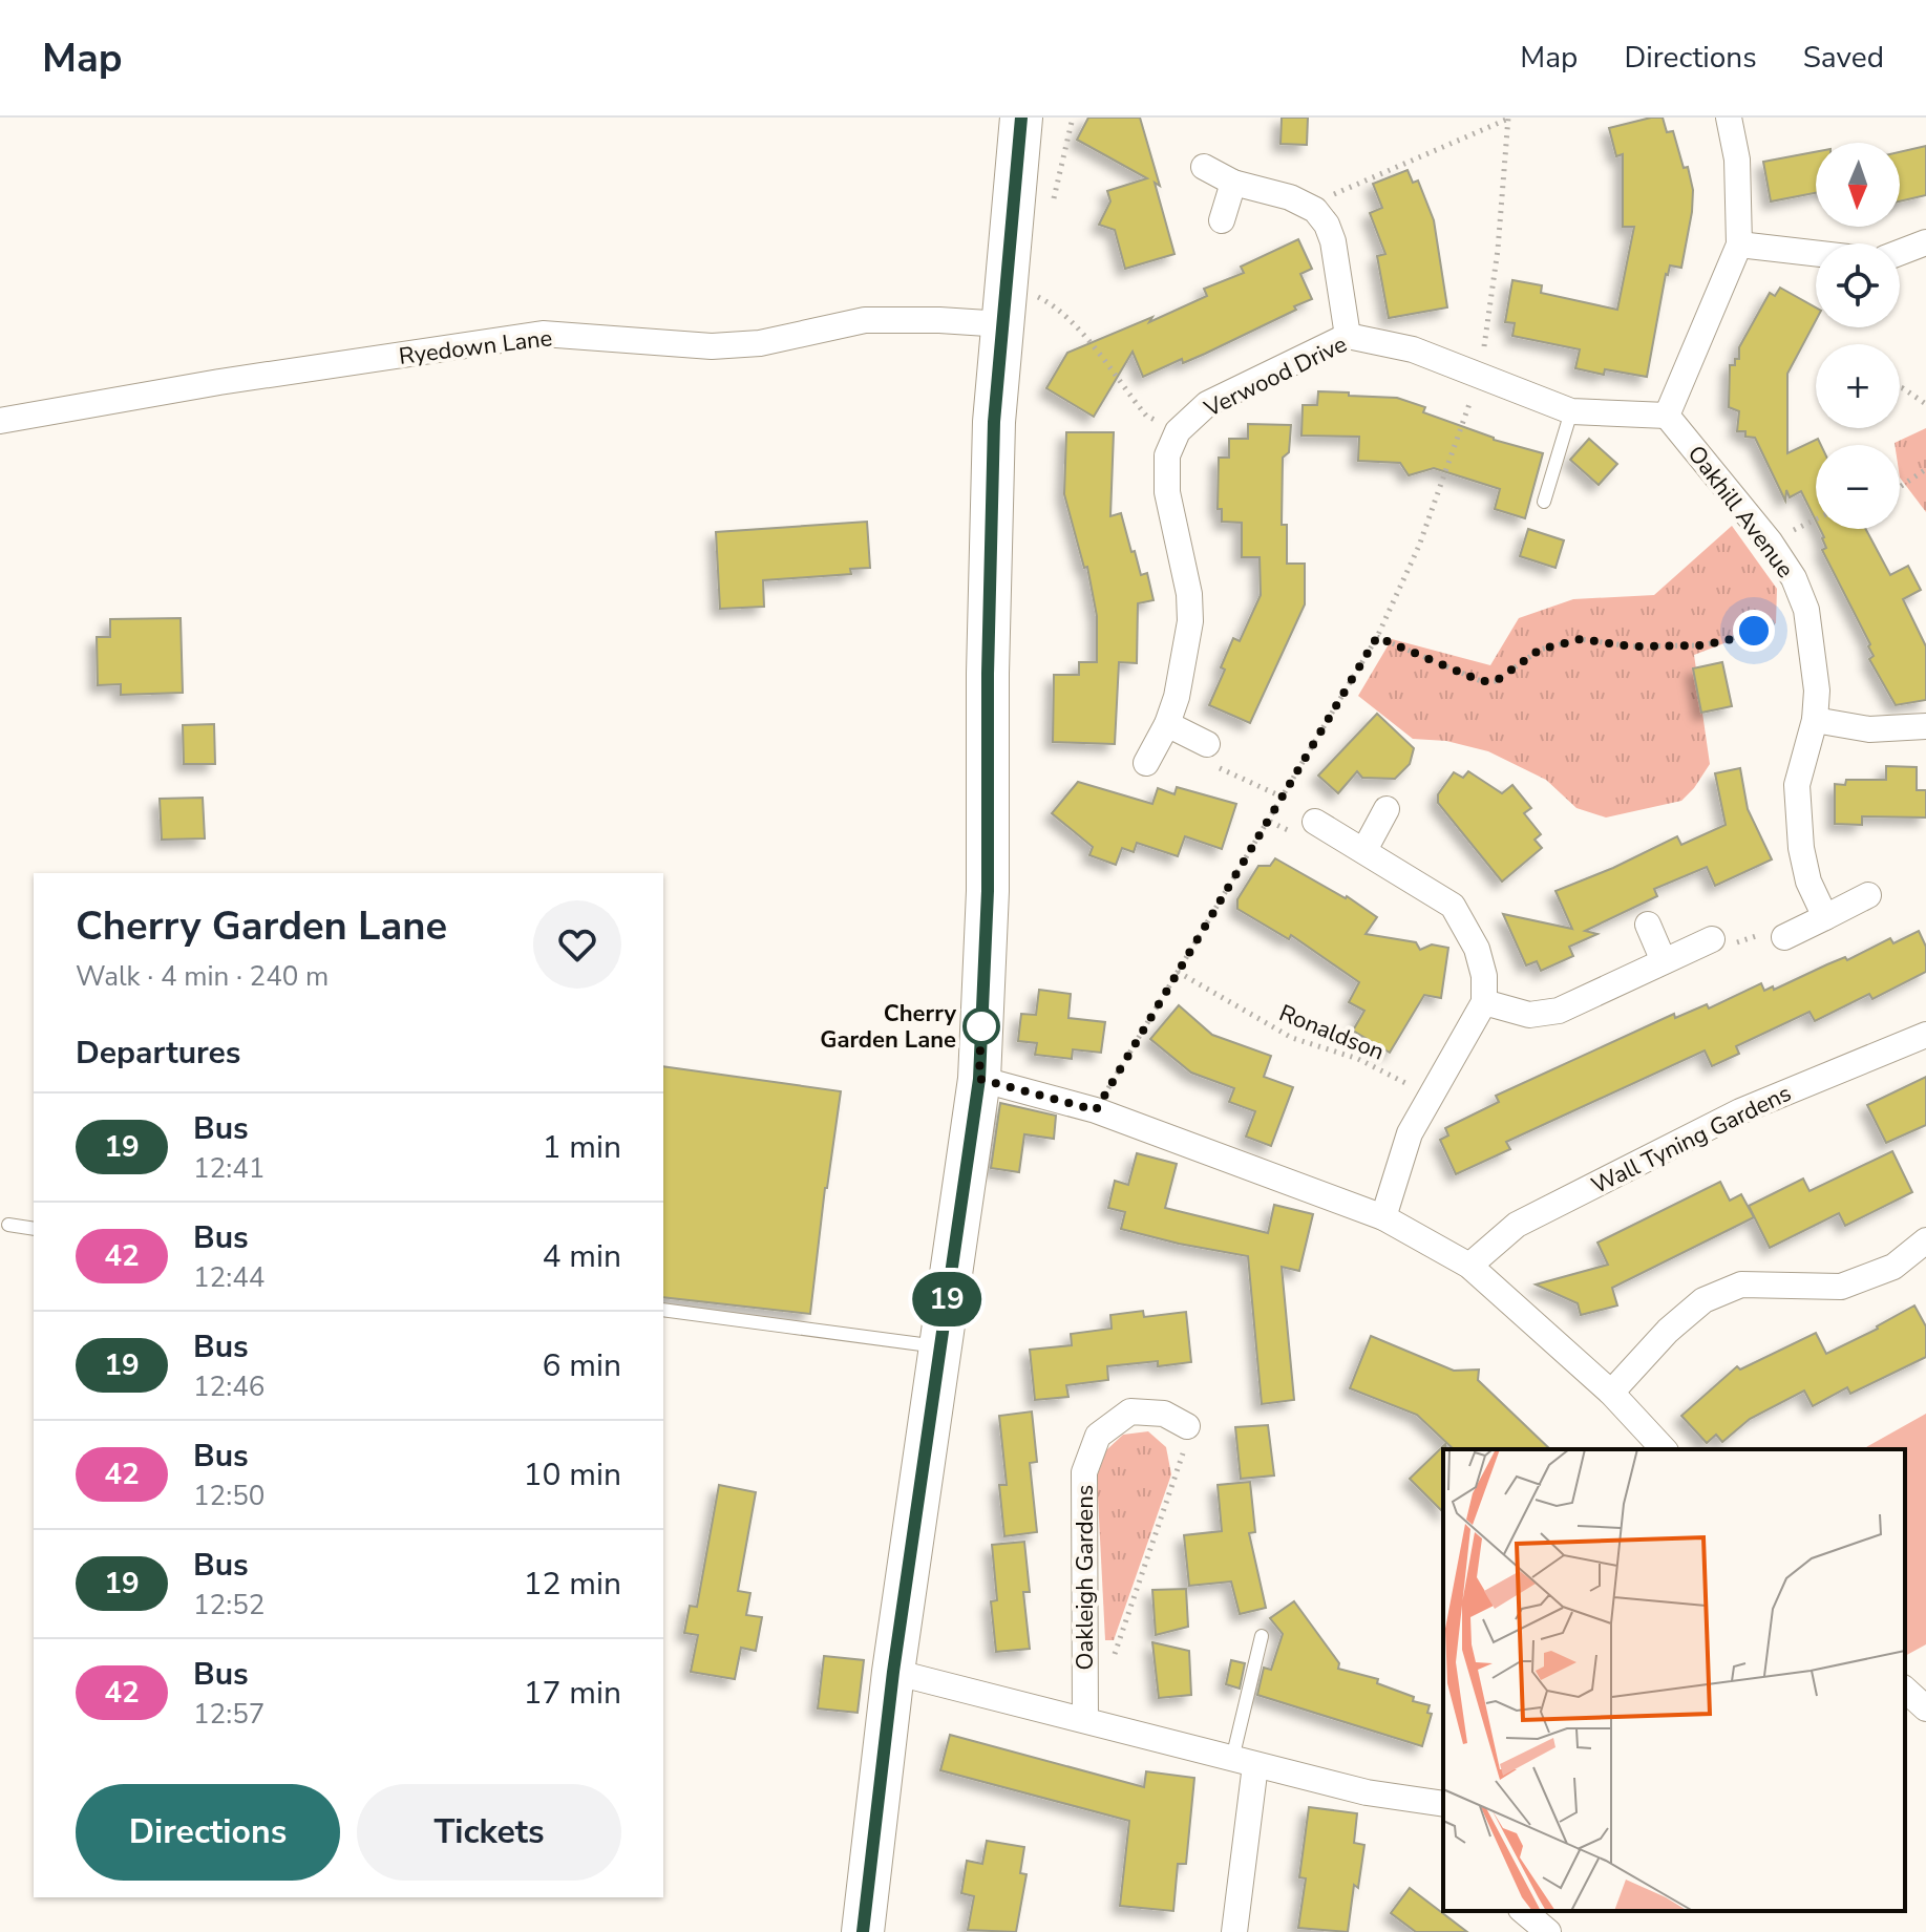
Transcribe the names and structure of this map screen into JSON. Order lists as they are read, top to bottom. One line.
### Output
{"streets":{"street":["Ryedown Lane","Verwood Drive","Oakhill Avenue","Wall Tyning Gardens","Oakleigh Gardens"],"path":["Ronaldson"]},"crossings":[["Verwood Drive","Oakhill Avenue"]],"places":["Cherry Garden Lane"],"lines":["bus line 19"],"north":"bottom","page":{"header":"Map","nav":["Map","Directions","Saved"],"on_map":"19","map_buttons":["+","−"],"heading":[["Cherry Garden Lane","Walk · 4 min · 240 m"],"Departures"],"list":[{"mark":"19","name":"Bus","note":"12:41","value":"1 min"},{"mark":"42","name":"Bus","note":"12:44","value":"4 min"},{"mark":"19","name":"Bus","note":"12:46","value":"6 min"},{"mark":"42","name":"Bus","note":"12:50","value":"10 min"},{"mark":"19","name":"Bus","note":"12:52","value":"12 min"},{"mark":"42","name":"Bus","note":"12:57","value":"17 min"}],"buttons":["Directions","Tickets"]}}
